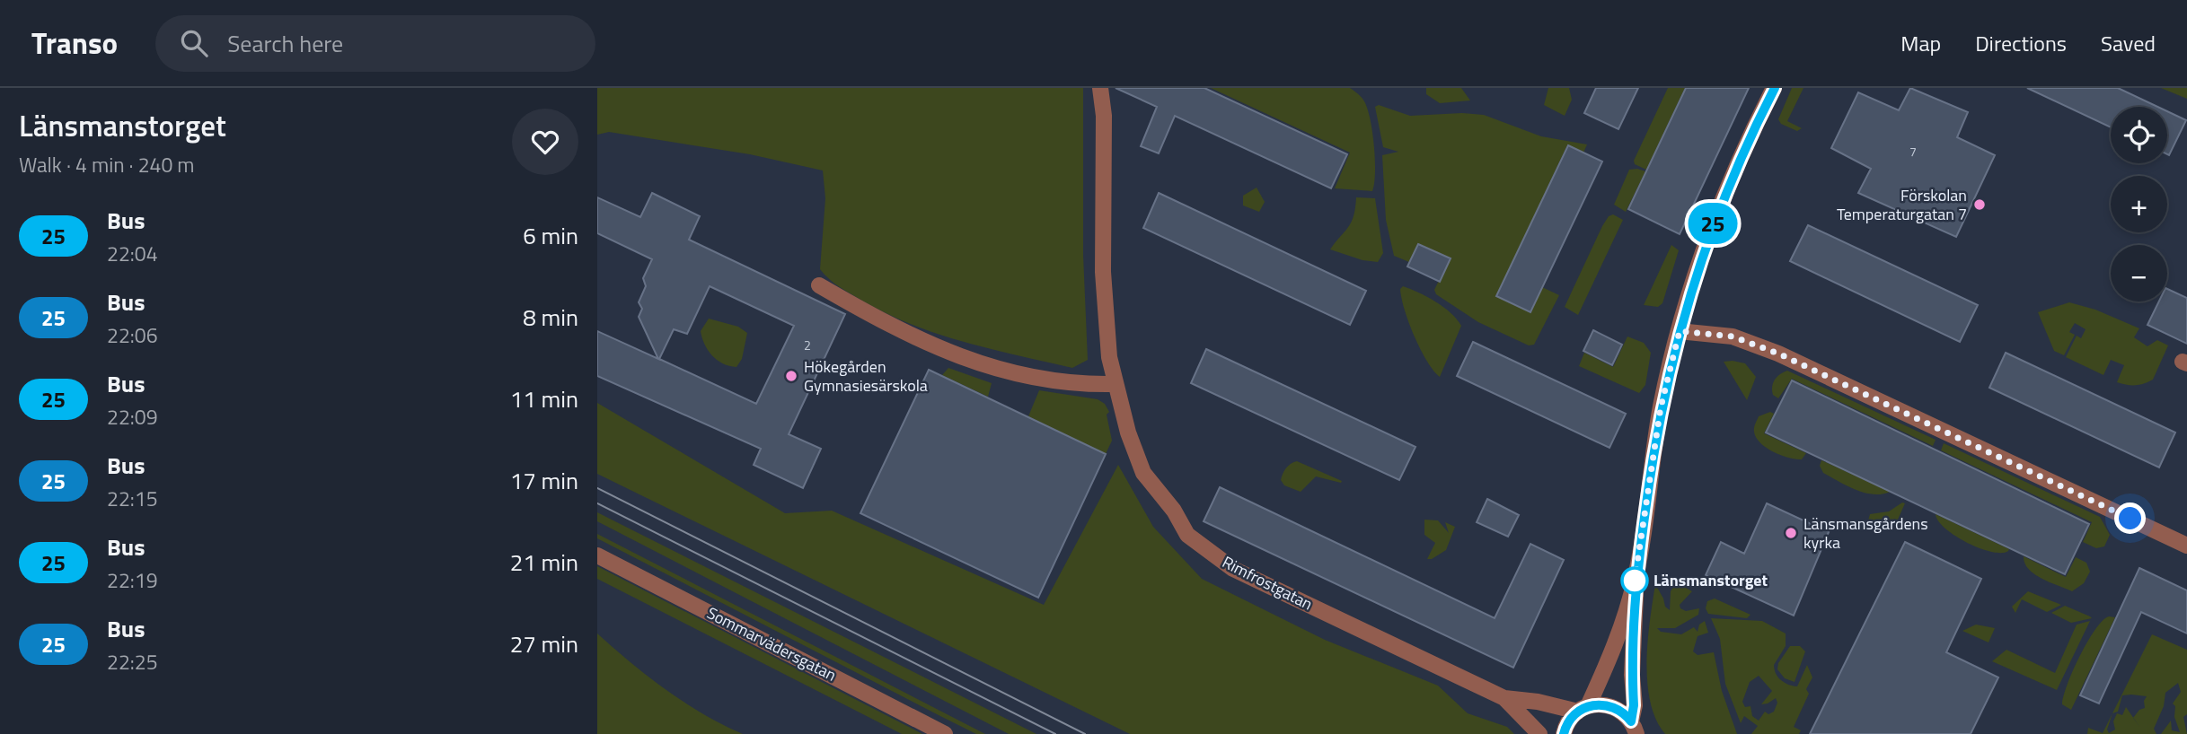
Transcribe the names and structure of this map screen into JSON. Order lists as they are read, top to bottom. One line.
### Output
{"streets":{"street":["Rimfrostgatan","Sommarvädersgatan"]},"places":["Förskolan Temperaturgatan 7","Hökegården Gymnasiesärskola","Länsmansgårdens kyrka","Länsmanstorget"],"lines":["bus line 25"],"house_numbers":["7","2"],"page":{"header":"Transo","search":"Search here","nav":["Map","Directions","Saved"],"heading":["Länsmanstorget","Walk · 4 min · 240 m"],"on_map":"25","map_buttons":["+","−"],"list":[{"mark":"25","name":"Bus","note":"22:04","value":"6 min"},{"mark":"25","name":"Bus","note":"22:06","value":"8 min"},{"mark":"25","name":"Bus","note":"22:09","value":"11 min"},{"mark":"25","name":"Bus","note":"22:15","value":"17 min"},{"mark":"25","name":"Bus","note":"22:19","value":"21 min"},{"mark":"25","name":"Bus","note":"22:25","value":"27 min"}]}}
